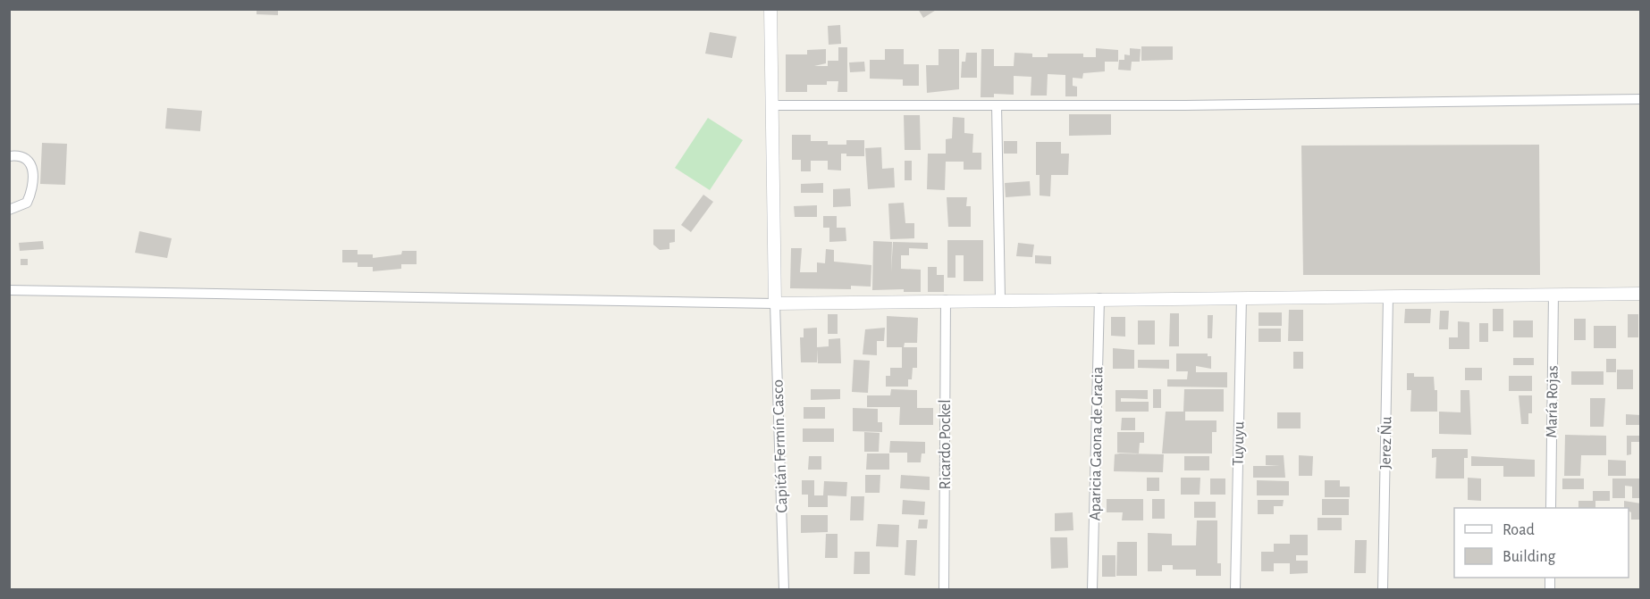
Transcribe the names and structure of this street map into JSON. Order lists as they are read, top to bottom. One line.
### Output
{"streets":{"street":["María Rojas","Jerez Ñu","Aparicia Gaona de Gracia","Tuyuyu","Ricardo Pockel","Capitán Fermín Casco"]},"legend":["Road","Building"]}
